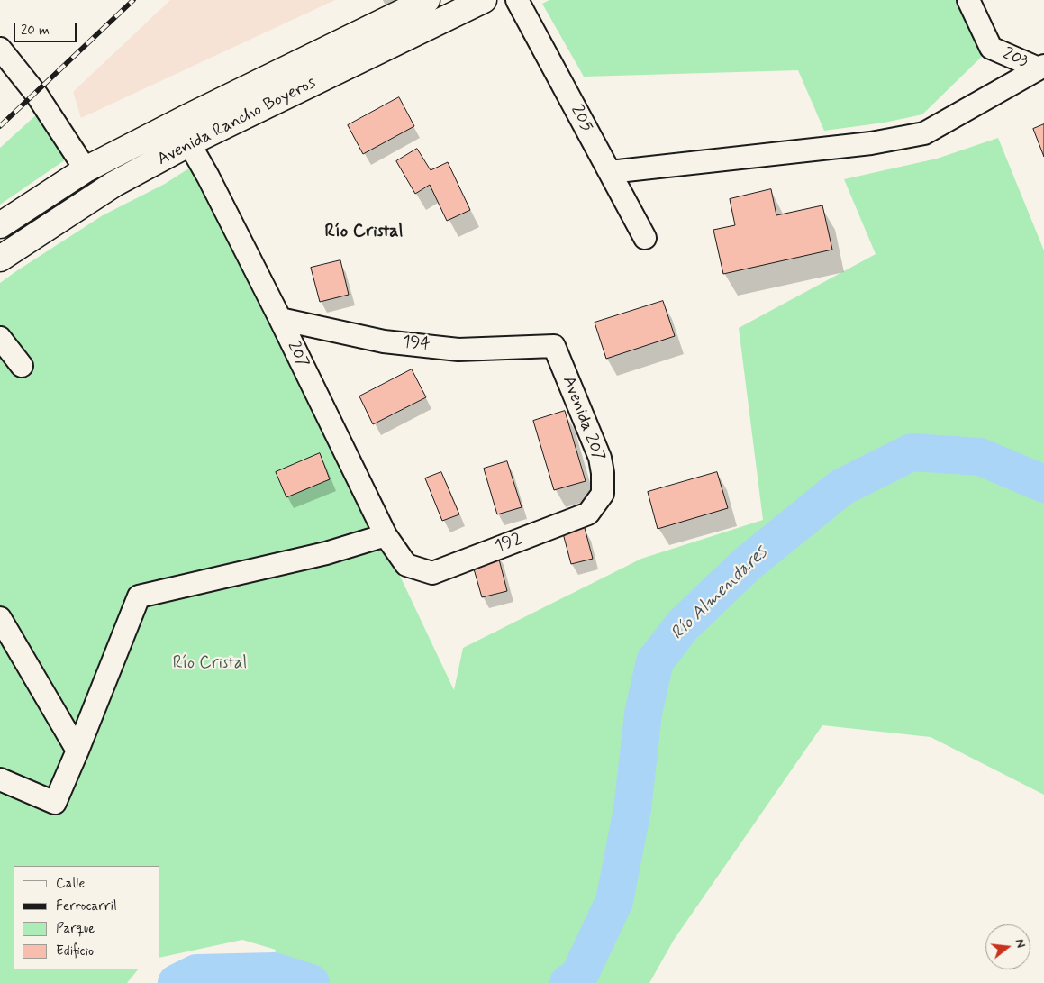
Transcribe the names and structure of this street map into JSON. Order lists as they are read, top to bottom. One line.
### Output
{"streets":{"highway":["Avenida Rancho Boyeros"],"street":["203","205","194","207","Avenida 207","192"]},"crossings":[["Avenida Rancho Boyeros","207"],["194","207"],["194","Avenida 207"],["207","192"],["Avenida 207","192"]],"districts":["Río Cristal"],"water":["Río Almendares"],"parks":["Río Cristal"],"legend":["Calle","Ferrocarril","Parque","Edificio"],"scale_bar":"20 m","north":"right"}
